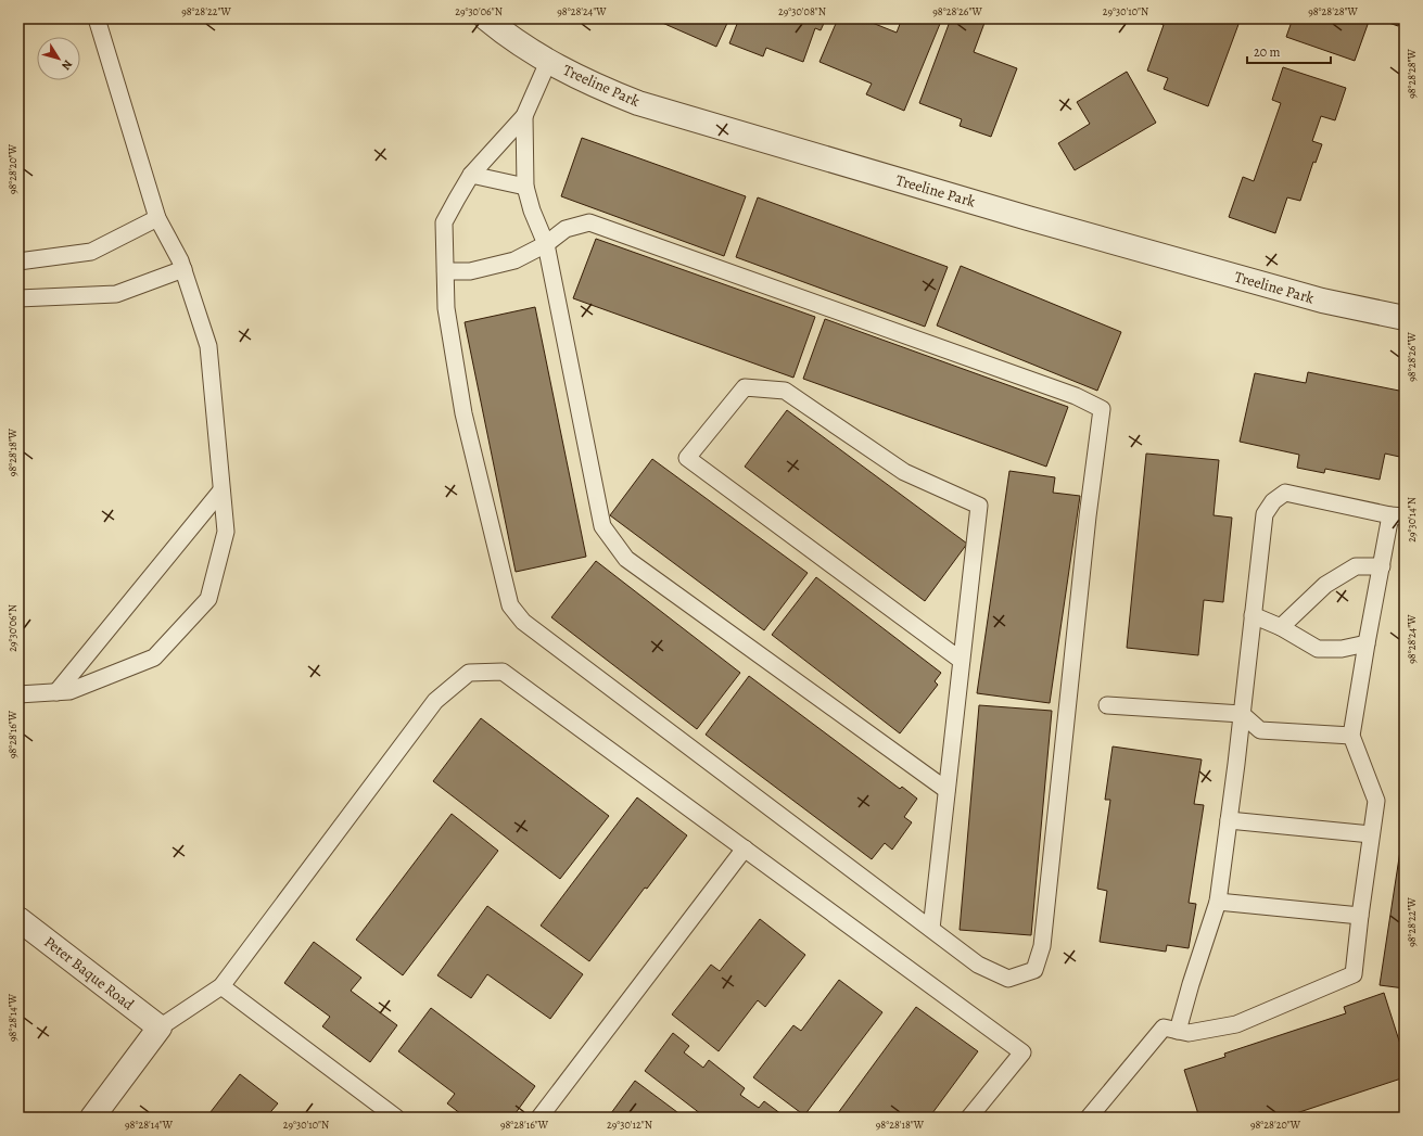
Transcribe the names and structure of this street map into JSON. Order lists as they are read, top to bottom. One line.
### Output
{"streets":{"street":["Treeline Park","Peter Baque Road"]},"scale_bar":"20 m","north":"bottom right","coordinates":["98°28'22\"W","29°30'06\"N","98°28'24\"W","29°30'08\"N","98°28'26\"W","29°30'10\"N","98°28'28\"W","98°28'20\"W","98°28'18\"W","29°30'14\"N","98°28'16\"W","98°28'14\"W","29°30'12\"N"]}
